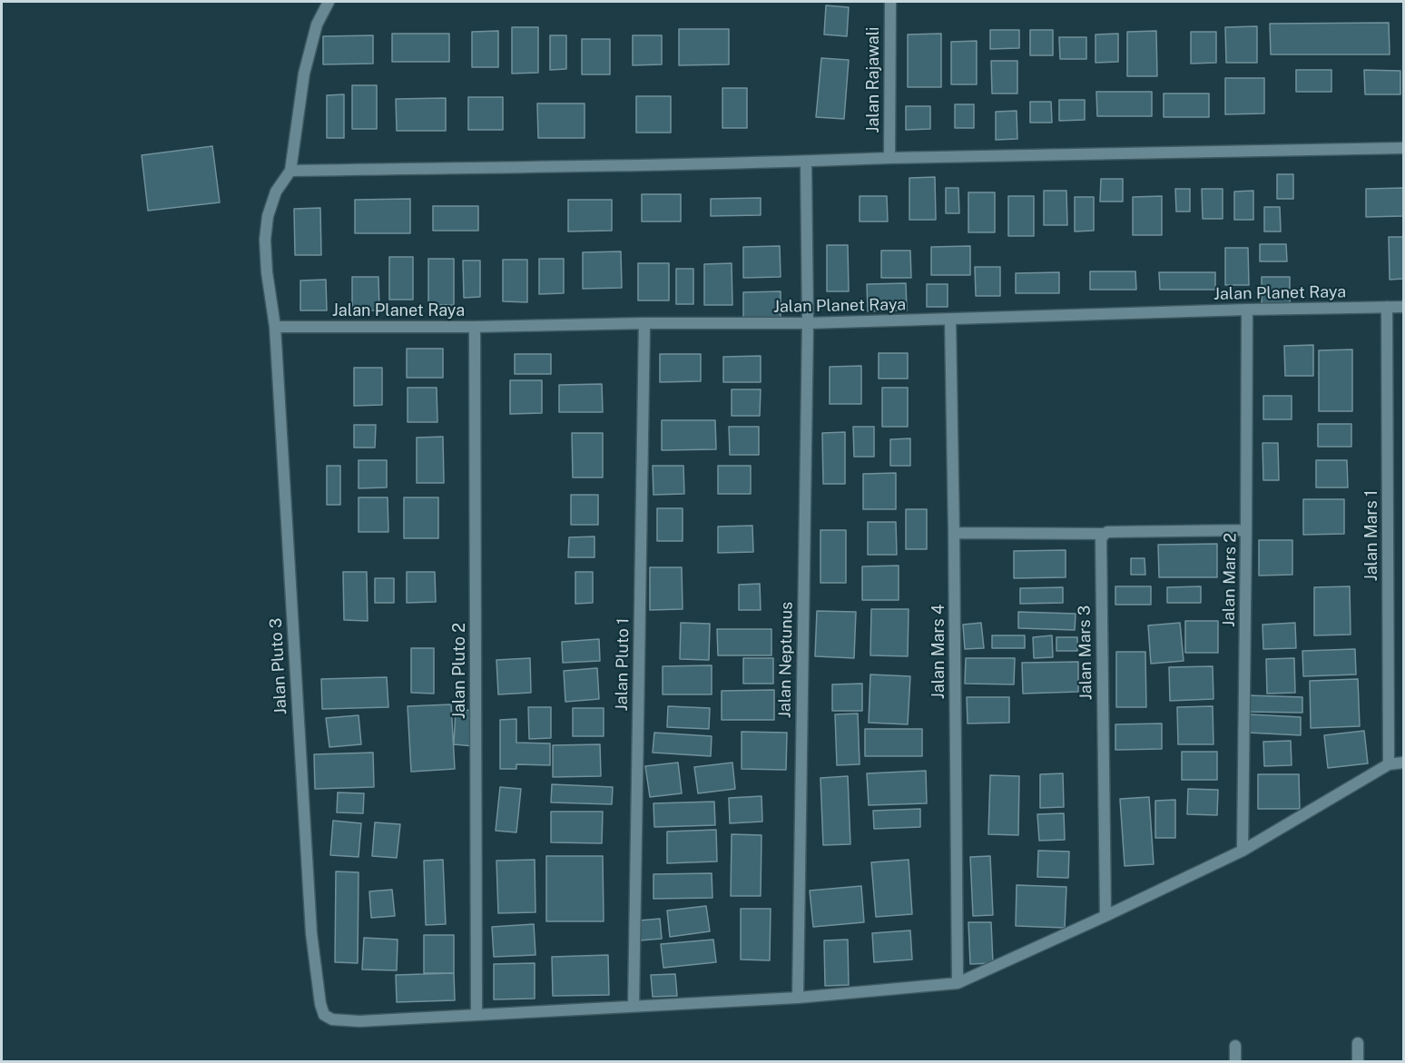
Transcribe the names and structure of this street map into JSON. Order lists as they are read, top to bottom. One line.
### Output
{"streets":{"street":["Jalan Rajawali","Jalan Planet Raya","Jalan Mars 1","Jalan Mars 2","Jalan Mars 4","Jalan Mars 3","Jalan Neptunus","Jalan Pluto 1","Jalan Pluto 3","Jalan Pluto 2"]},"crossings":[["Jalan Planet Raya","Jalan Mars 1"],["Jalan Planet Raya","Jalan Mars 2"],["Jalan Planet Raya","Jalan Mars 4"],["Jalan Planet Raya","Jalan Neptunus"],["Jalan Planet Raya","Jalan Pluto 1"],["Jalan Planet Raya","Jalan Pluto 3"],["Jalan Planet Raya","Jalan Pluto 2"],["Jalan Pluto 3","Jalan Pluto 2"]]}
